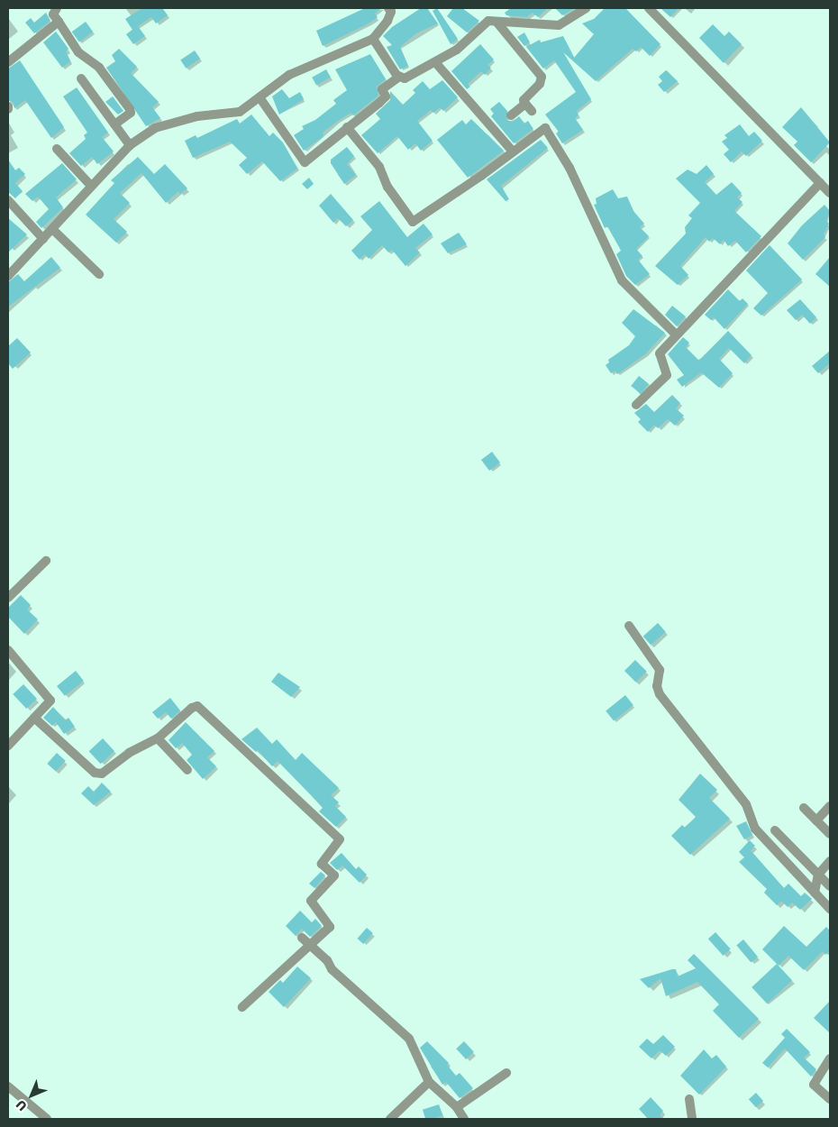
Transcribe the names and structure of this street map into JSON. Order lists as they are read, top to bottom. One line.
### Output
{"north":"bottom left"}
